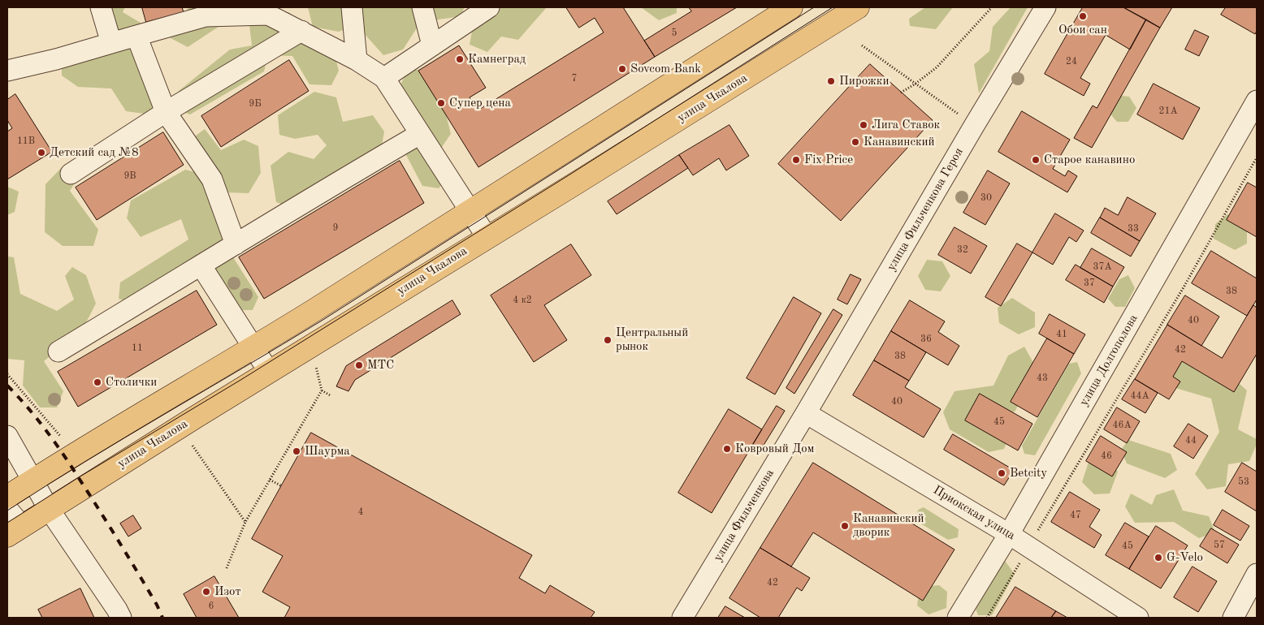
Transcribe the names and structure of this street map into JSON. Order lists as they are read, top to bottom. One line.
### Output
{"streets":{"main road":["улица Чкалова"],"street":["улица Фильченкова Героя","улица Долгополова","Приокская улица","улица Фильченкова"]},"crossings":[["улица Фильченкова Героя","Приокская улица"],["улица Фильченкова Героя","улица Фильченкова"],["улица Долгополова","Приокская улица"],["Приокская улица","улица Фильченкова"]],"places":["Обои сан","Камнеград","Sovcom Bank","Пирожки","Супер цена","Лига Ставок","Канавинский","Детский сад №8","Fix Price","Старое канавино","Центральный рынок","МТС","Столички","Ковровый Дом","Шаурма","Betcity","Канавинский дворик","G-Velo","Изот"],"house_numbers":["5","24","7","9Б","21А","11В","9В","30","9","33","32","37А","37","38","4 к2","40","41","36","11","42","38","43","44А","40","45","46А","44","46","53","4","47","57","45","42","6"]}
